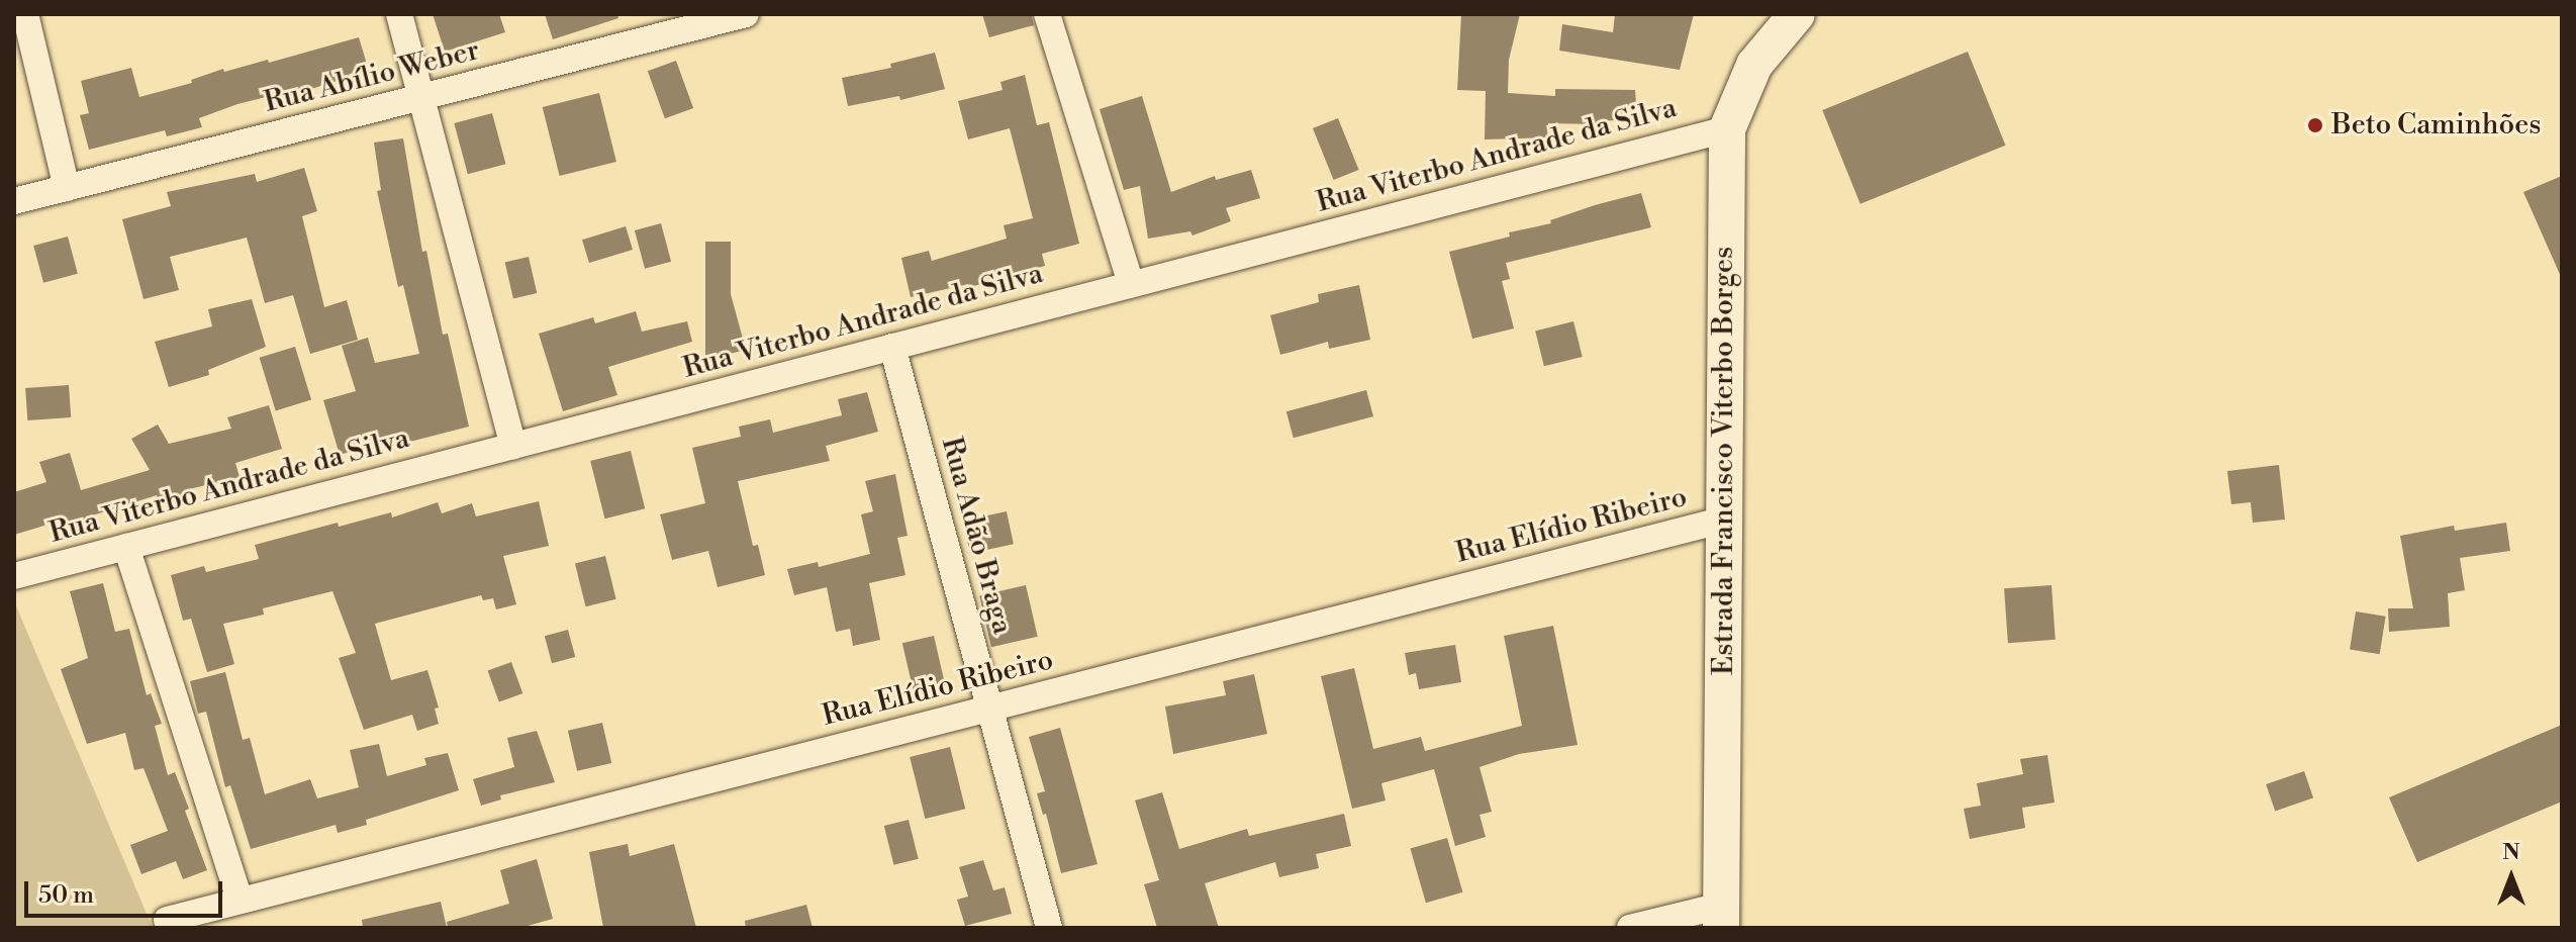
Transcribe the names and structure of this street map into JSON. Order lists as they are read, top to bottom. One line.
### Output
{"streets":{"street":["Rua Abílio Weber","Rua Viterbo Andrade da Silva","Estrada Francisco Viterbo Borges","Rua Elídio Ribeiro","Rua Adão Braga"]},"crossings":[["Rua Viterbo Andrade da Silva","Estrada Francisco Viterbo Borges"],["Rua Viterbo Andrade da Silva","Rua Adão Braga"],["Estrada Francisco Viterbo Borges","Rua Elídio Ribeiro"],["Rua Elídio Ribeiro","Rua Adão Braga"]],"places":["Beto Caminhões"],"scale_bar":"50 m","north":"top"}
